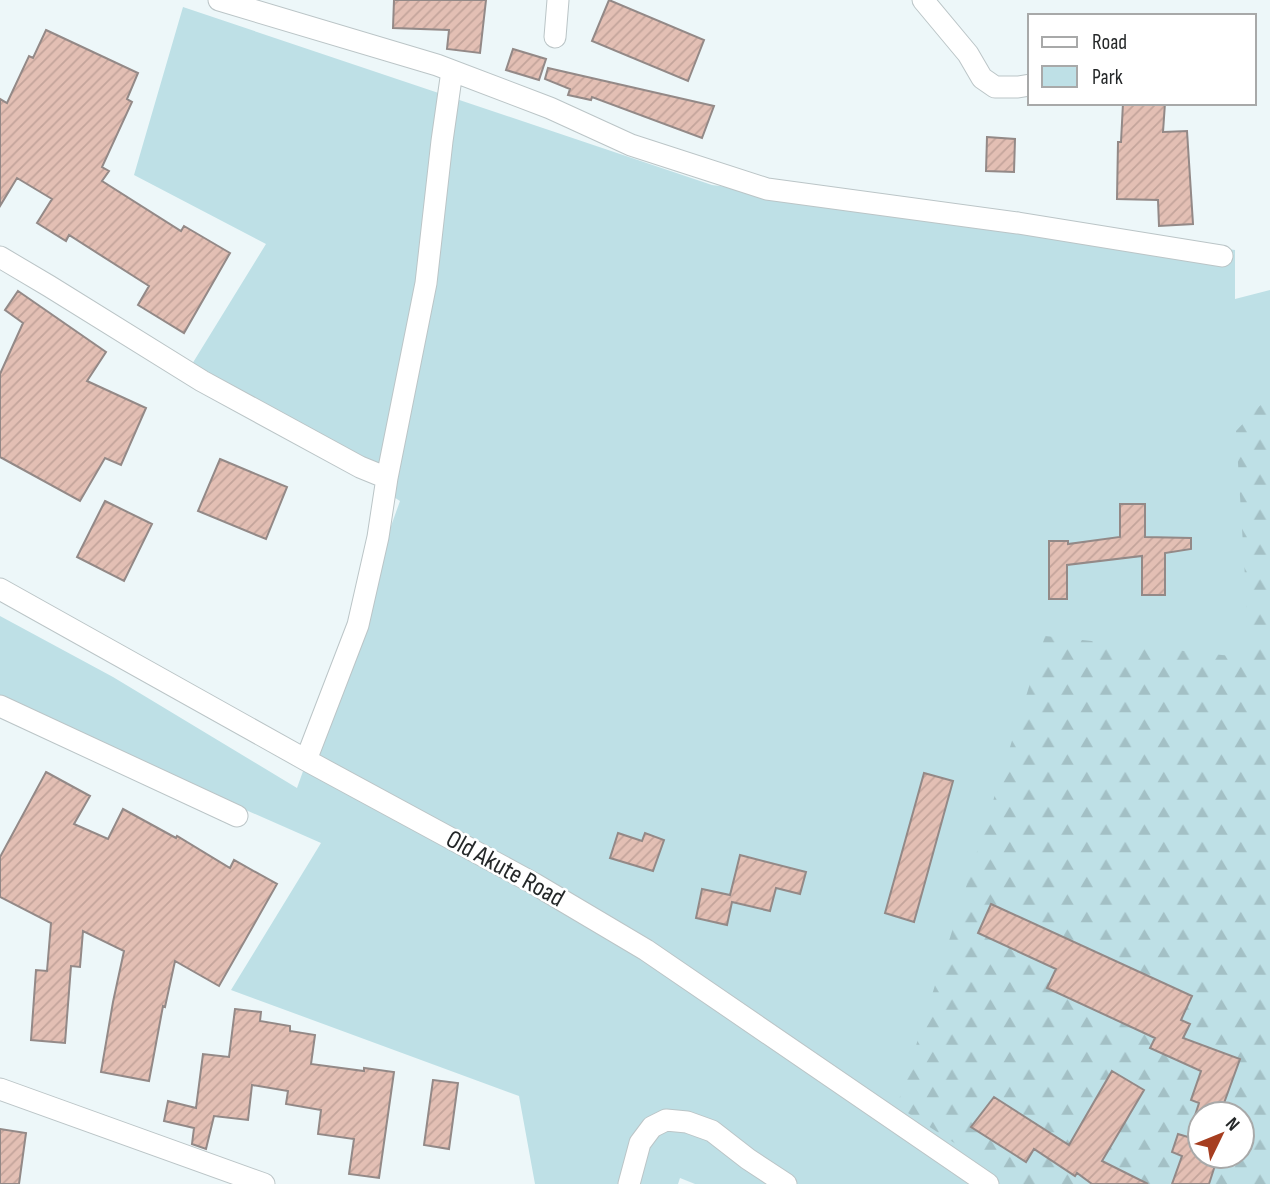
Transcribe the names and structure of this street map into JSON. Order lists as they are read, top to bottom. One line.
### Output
{"streets":{"street":["Old Akute Road"]},"legend":["Road","Park"],"north":"top right"}
